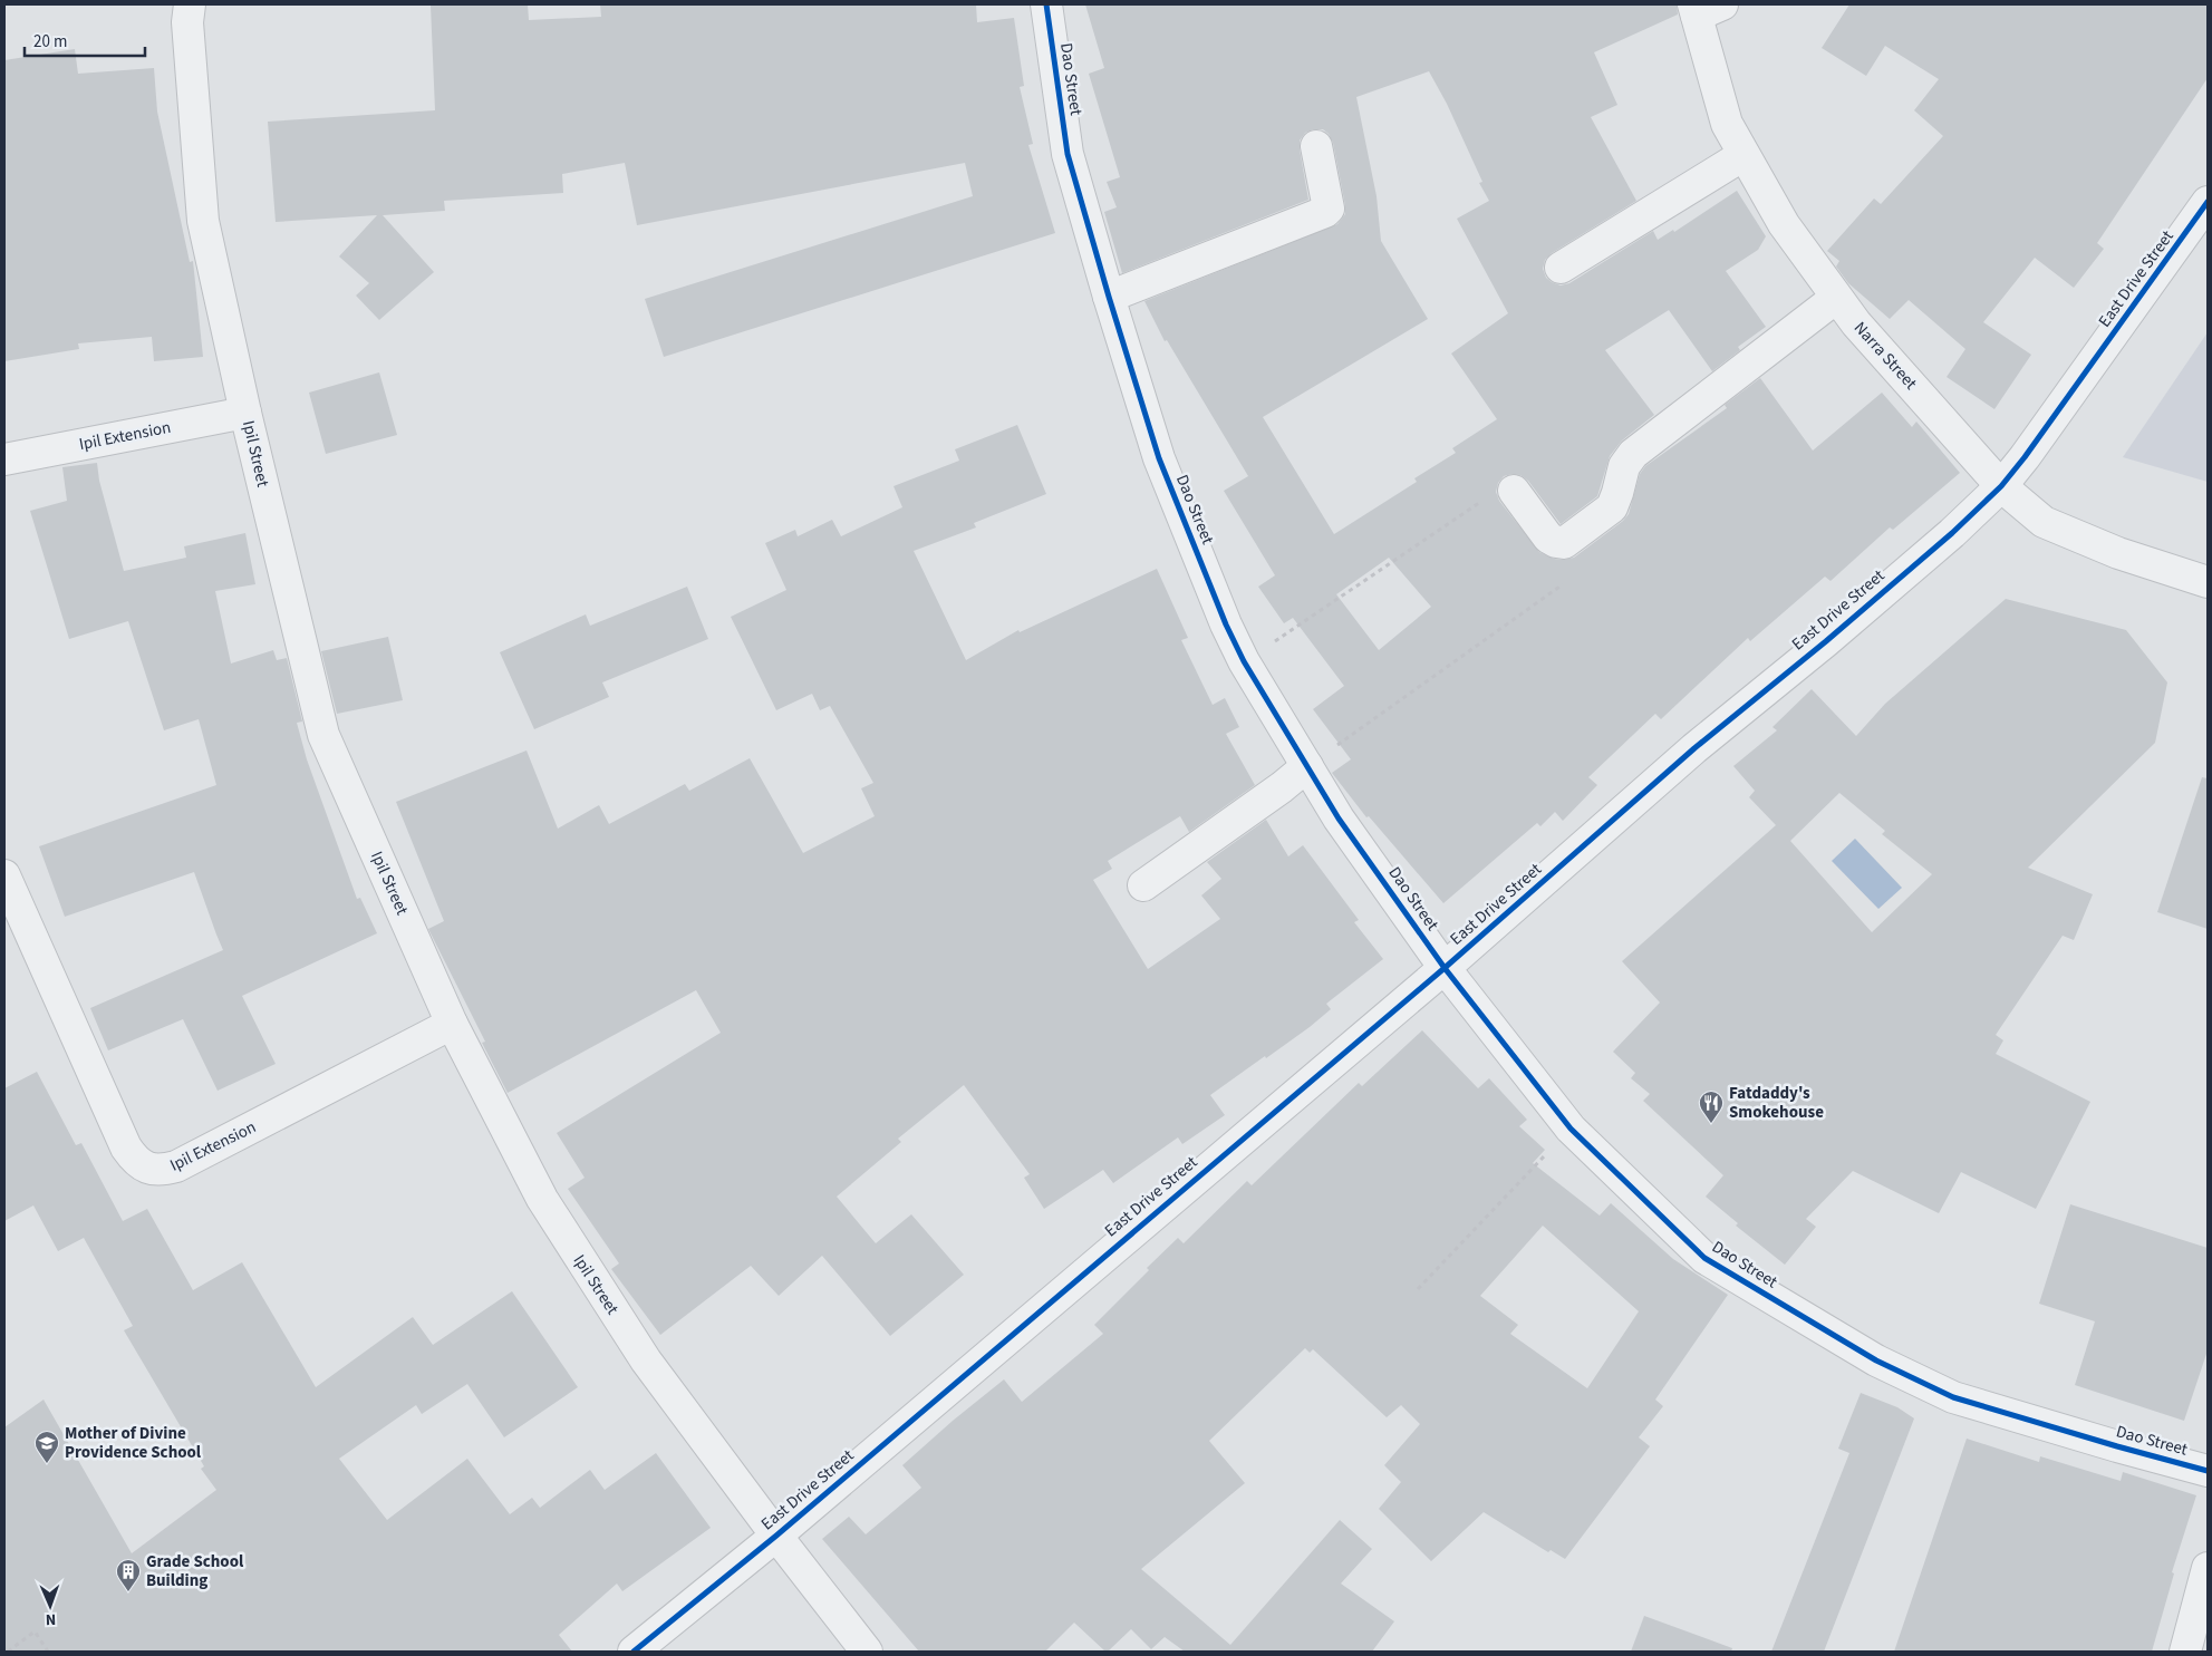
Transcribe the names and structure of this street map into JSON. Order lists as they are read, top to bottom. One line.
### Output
{"streets":{"street":["Dao Street","East Drive Street","Narra Street","Ipil Extension","Ipil Street"]},"crossings":[["Dao Street","East Drive Street"],["East Drive Street","Narra Street"],["East Drive Street","Ipil Street"],["Ipil Extension","Ipil Street"]],"places":{"restaurant":["Fatdaddy's Smokehouse"],"school or university":["Mother of Divine Providence School"],"building":["Grade School Building"]},"scale_bar":"20 m","north":"bottom"}
